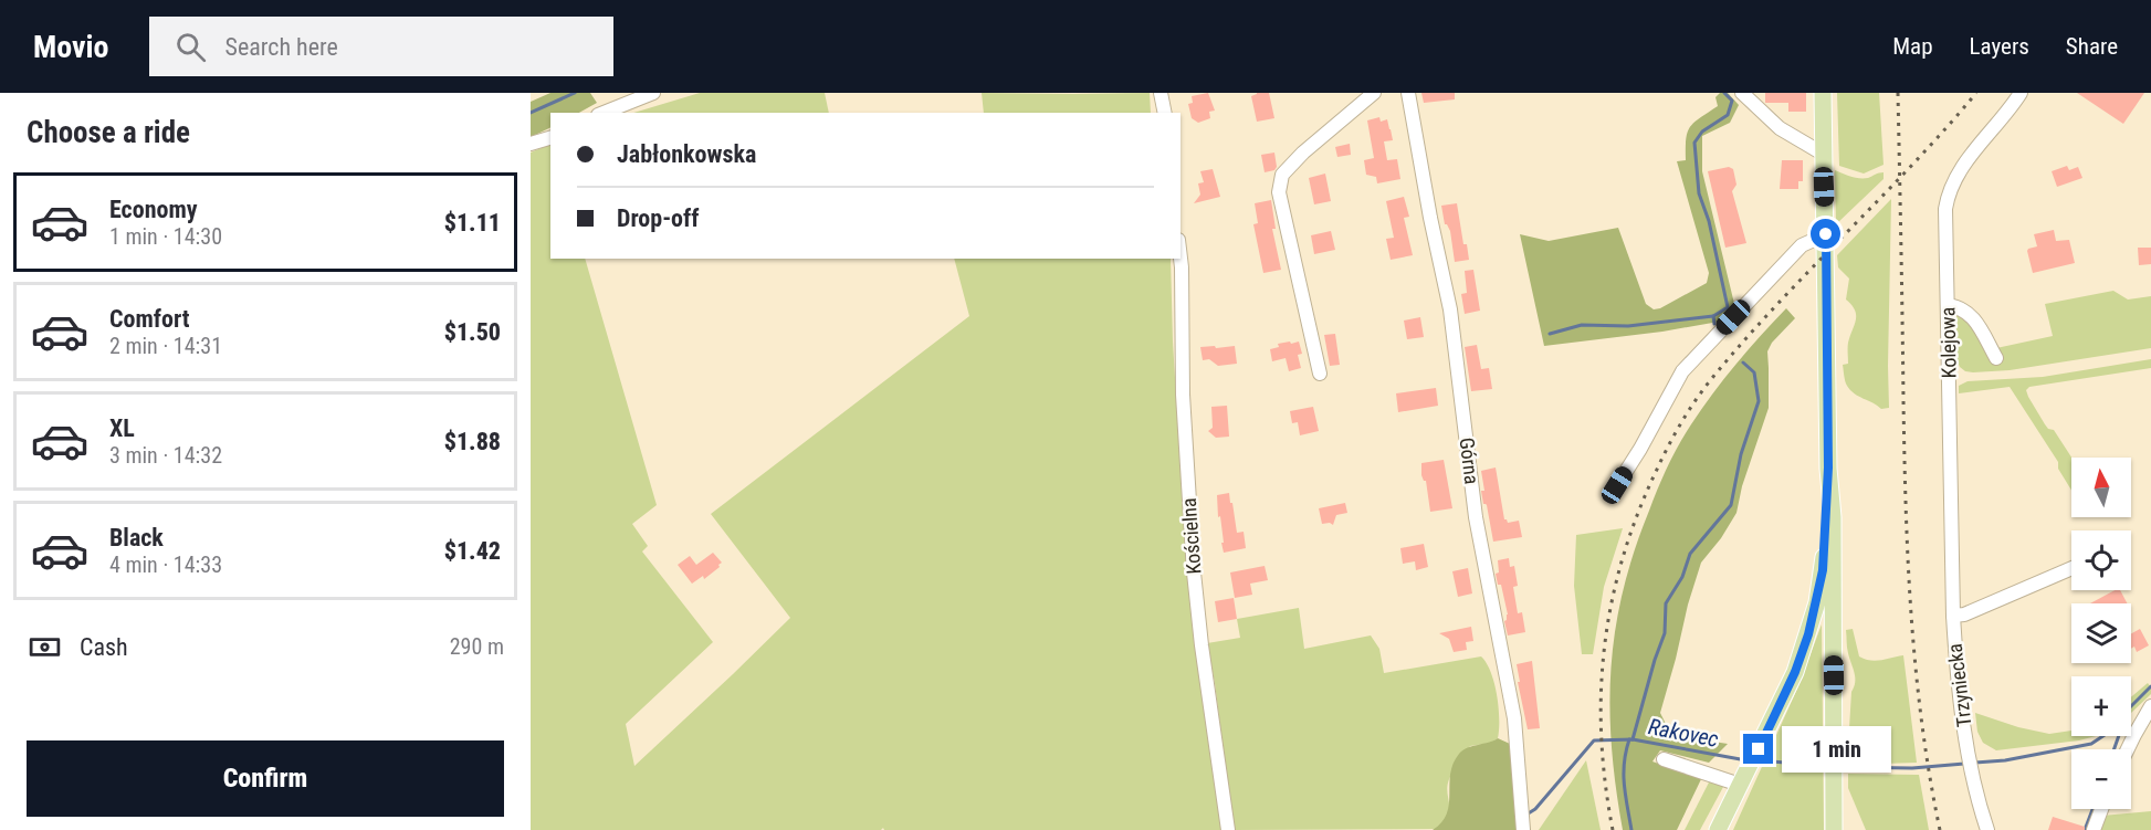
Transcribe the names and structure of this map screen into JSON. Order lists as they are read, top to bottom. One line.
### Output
{"streets":{"street":["Kolejowa","Górna","Kościelna","Trzyniecka"]},"crossings":[["Kolejowa","Trzyniecka"]],"water":["Rakovec"],"north":"top","page":{"header":"Movio","search":"Search here","nav":["Map","Layers","Share"],"heading":"Choose a ride","banner":["Jabłonkowska","Drop-off"],"list":[{"name":"Economy","note":"1 min · 14:30","value":"$1.11"},{"name":"Comfort","note":"2 min · 14:31","value":"$1.50"},{"name":"XL","note":"3 min · 14:32","value":"$1.88"},{"name":"Black","note":"4 min · 14:33","value":"$1.42"}],"map_buttons":["+","−"],"pay":["Cash","290 m"],"bubble":"1 min","buttons":"Confirm"}}
